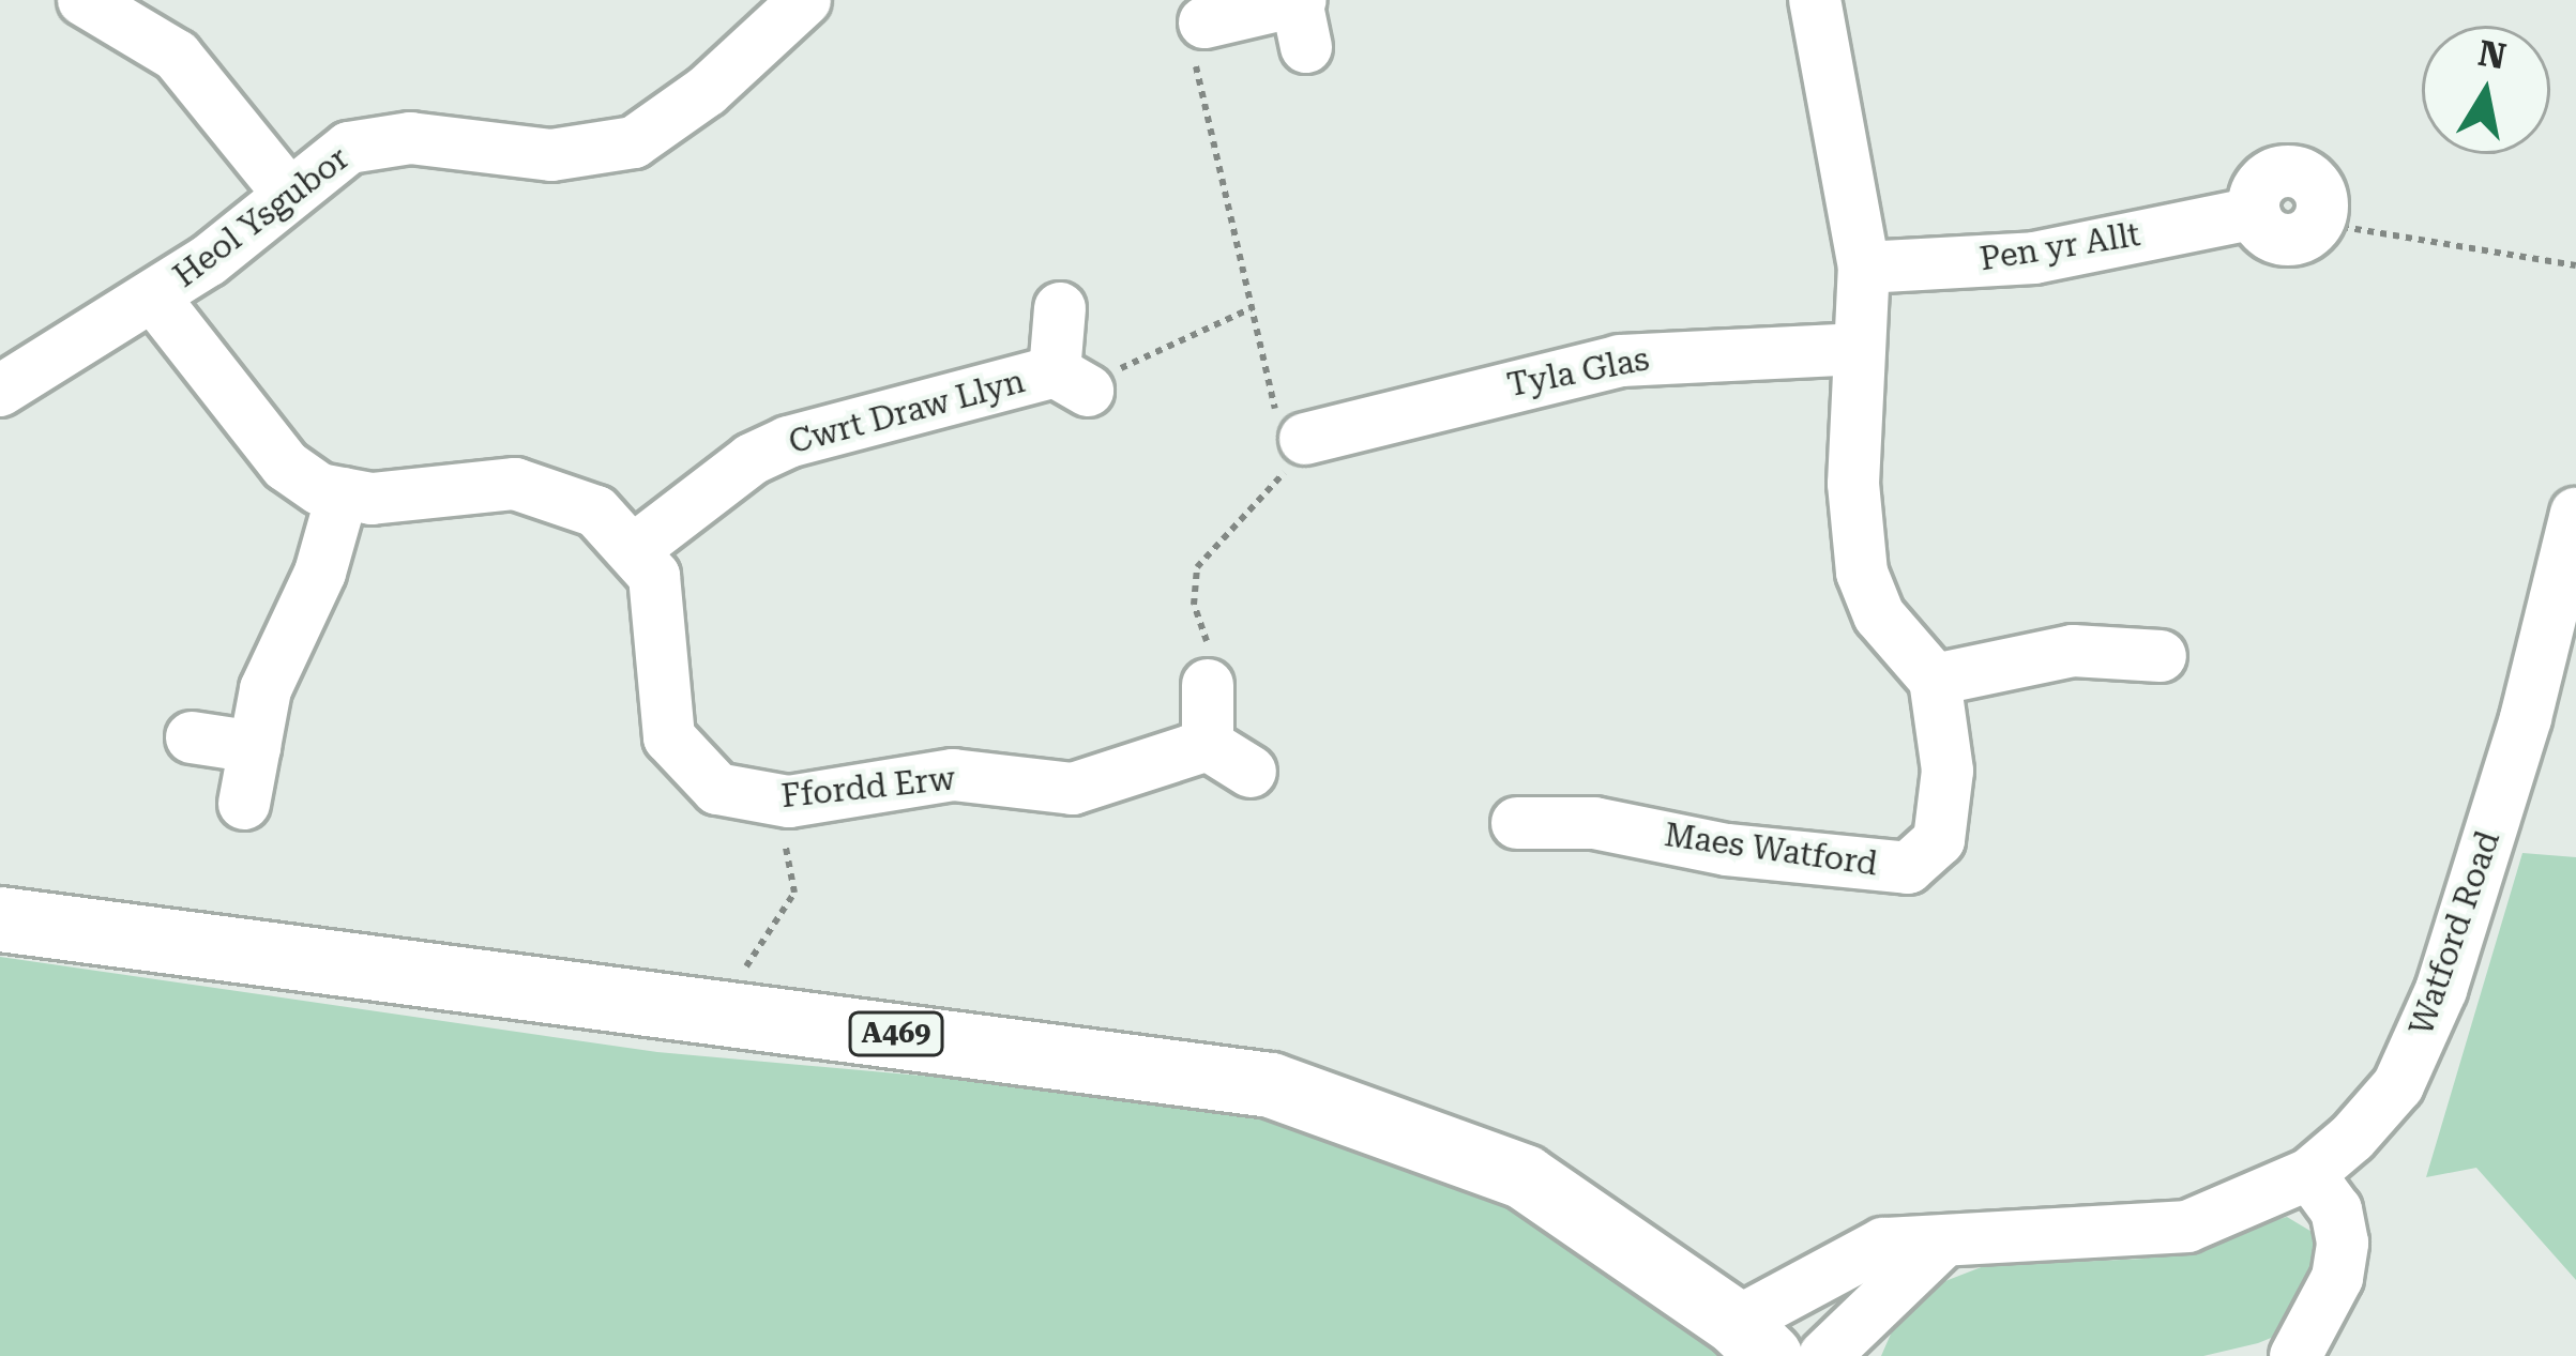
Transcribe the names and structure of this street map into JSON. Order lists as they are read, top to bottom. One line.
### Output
{"streets":{"main road":["A469"],"street":["Heol Ysgubor","Pen yr Allt","Tyla Glas","Cwrt Draw Llyn","Ffordd Erw","Maes Watford","Watford Road"]},"crossings":[["Heol Ysgubor","Ffordd Erw"],["Cwrt Draw Llyn","Ffordd Erw"],["Watford Road","A469"]],"north":"top"}
